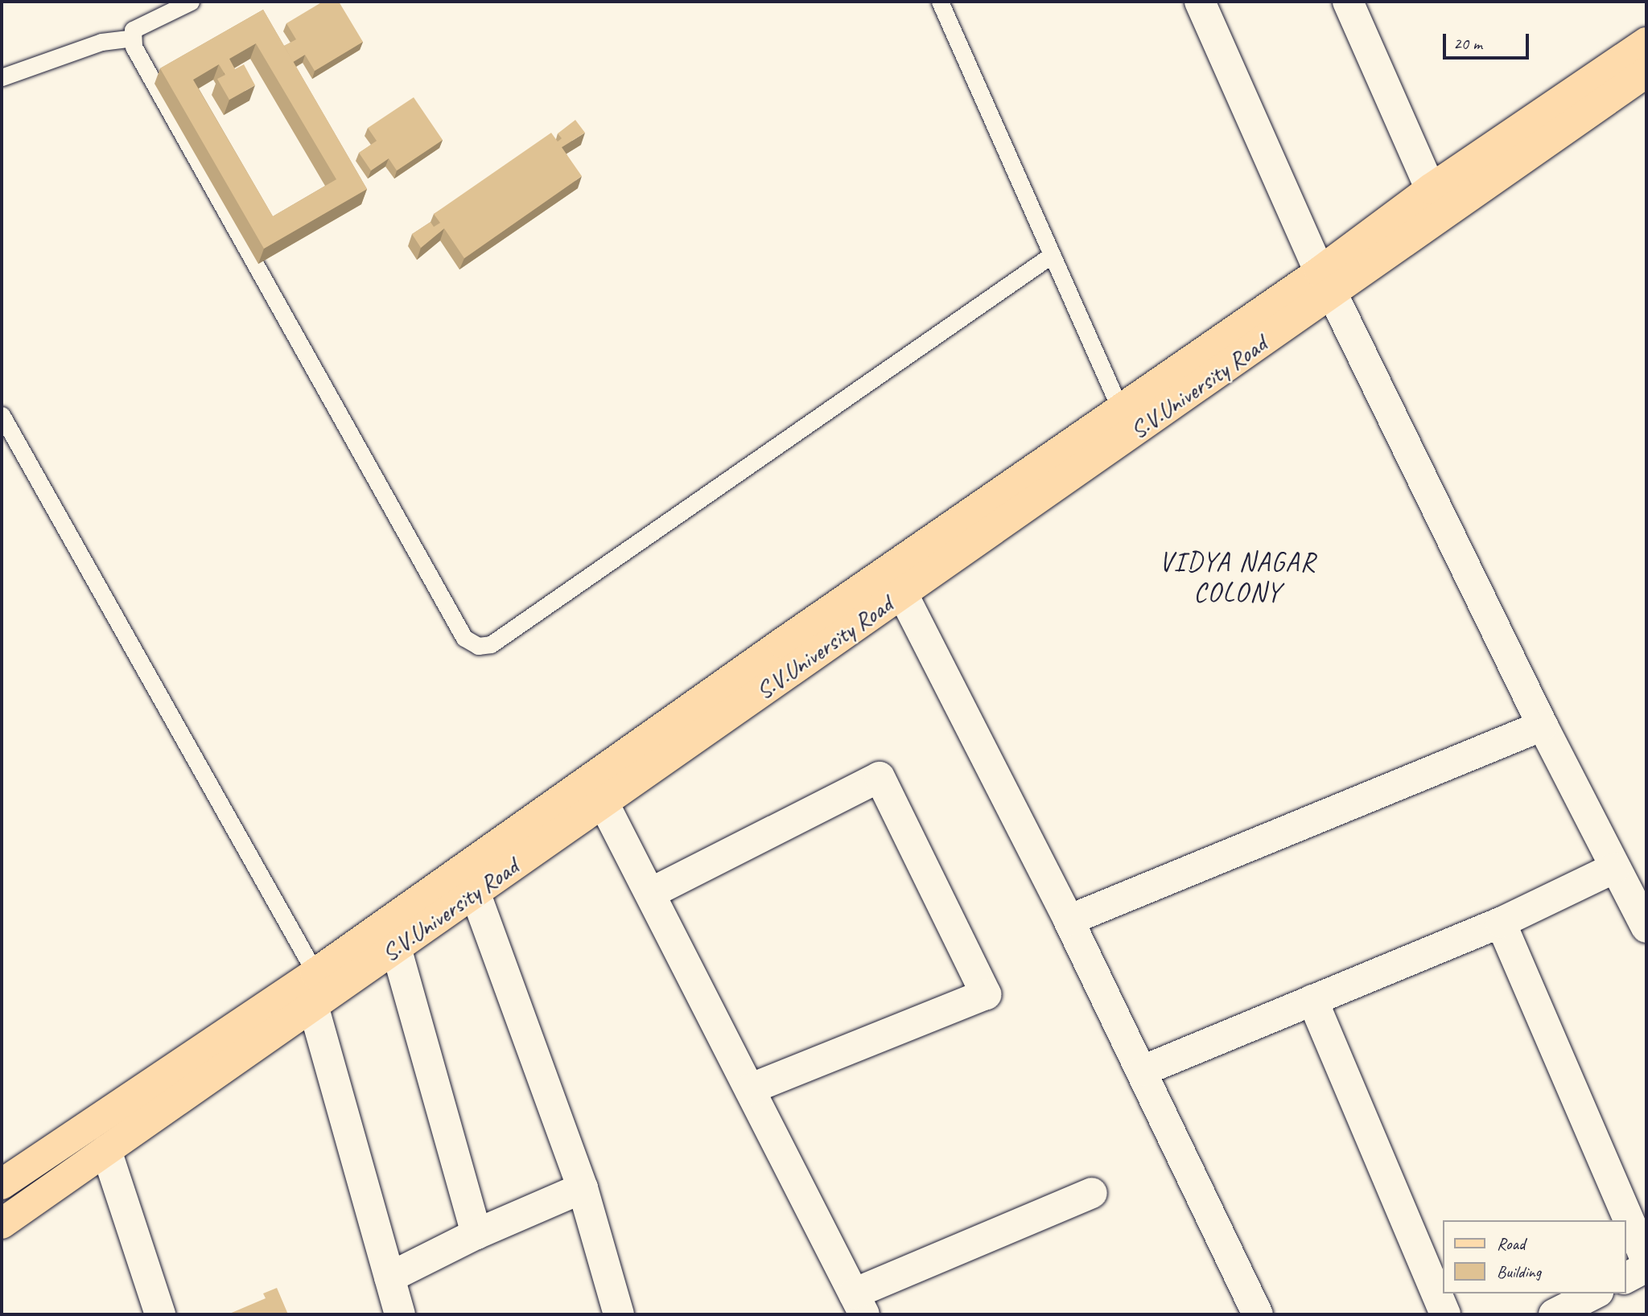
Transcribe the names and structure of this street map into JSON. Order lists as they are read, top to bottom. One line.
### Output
{"streets":{"main road":["S.V.University Road"]},"districts":["VIDYA NAGAR COLONY"],"legend":["Road","Building"],"scale_bar":"20 m"}
